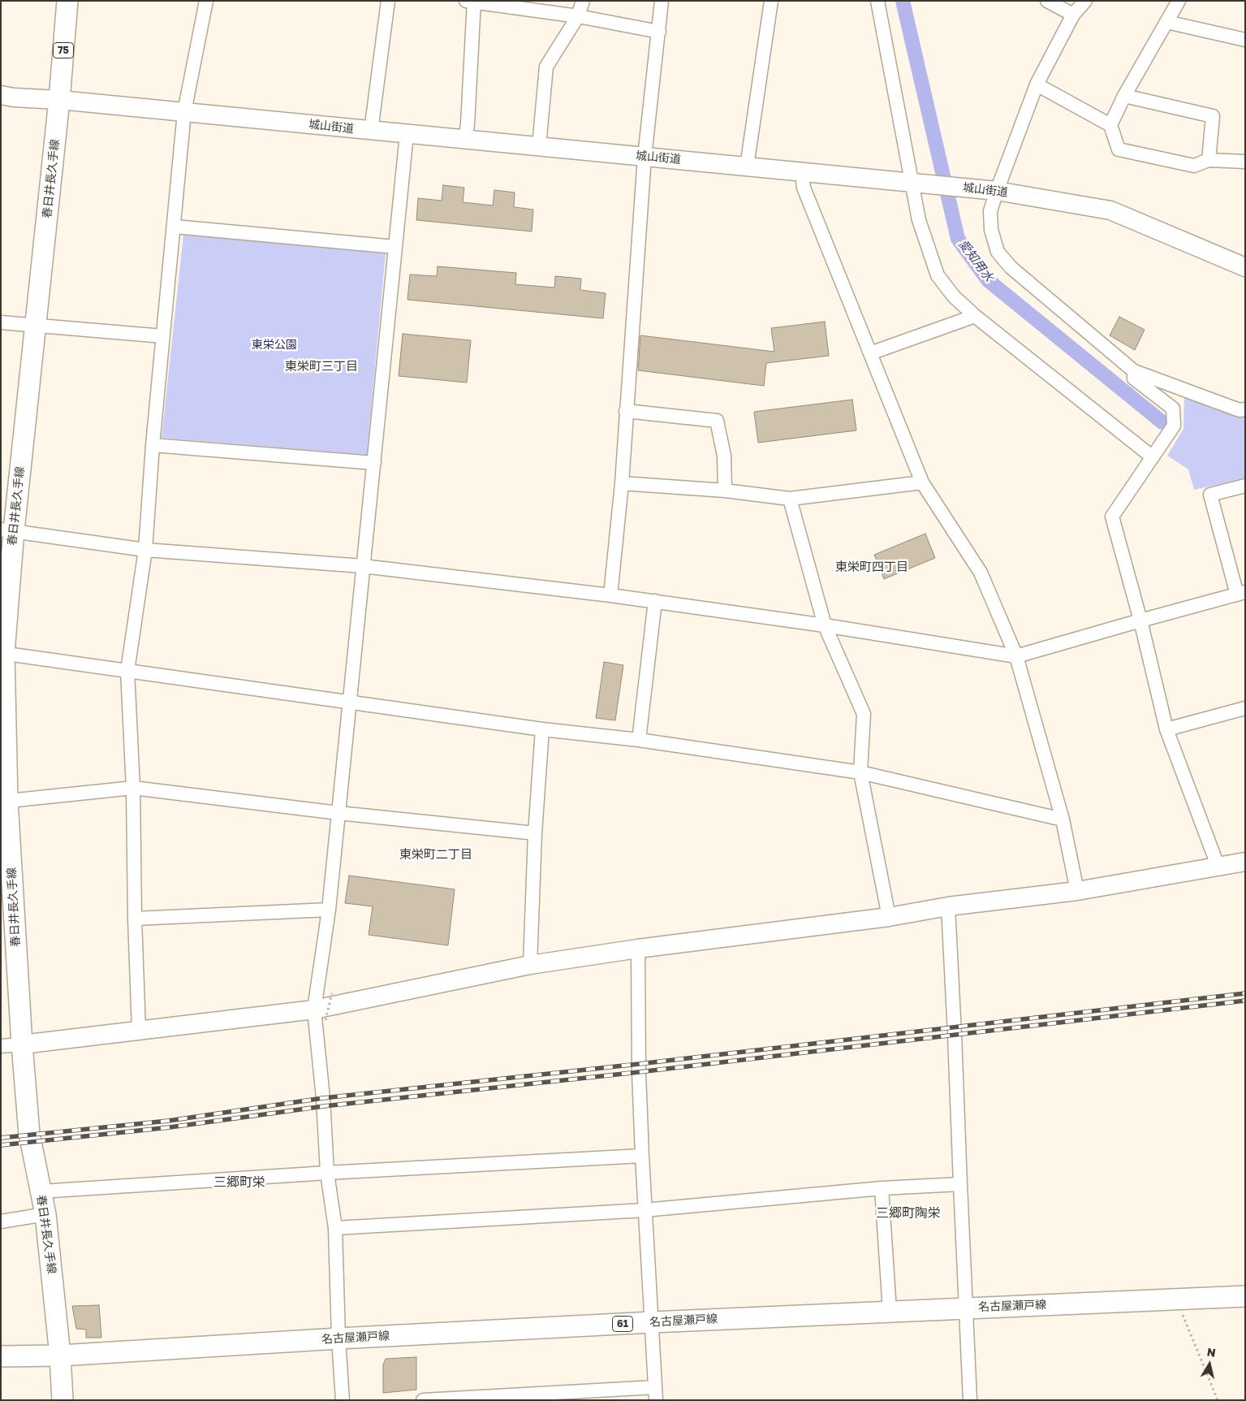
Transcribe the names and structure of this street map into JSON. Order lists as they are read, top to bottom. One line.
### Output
{"streets":{"main road":["75","春日井長久手線","名古屋瀬戸線","61"],"street":["城山街道"]},"crossings":[["城山街道","春日井長久手線"],["春日井長久手線","名古屋瀬戸線"]],"districts":["東栄町三丁目","東栄町四丁目","東栄町二丁目","三郷町栄","三郷町陶栄"],"water":["愛知用水"],"parks":["東栄公園"],"north":"top"}
